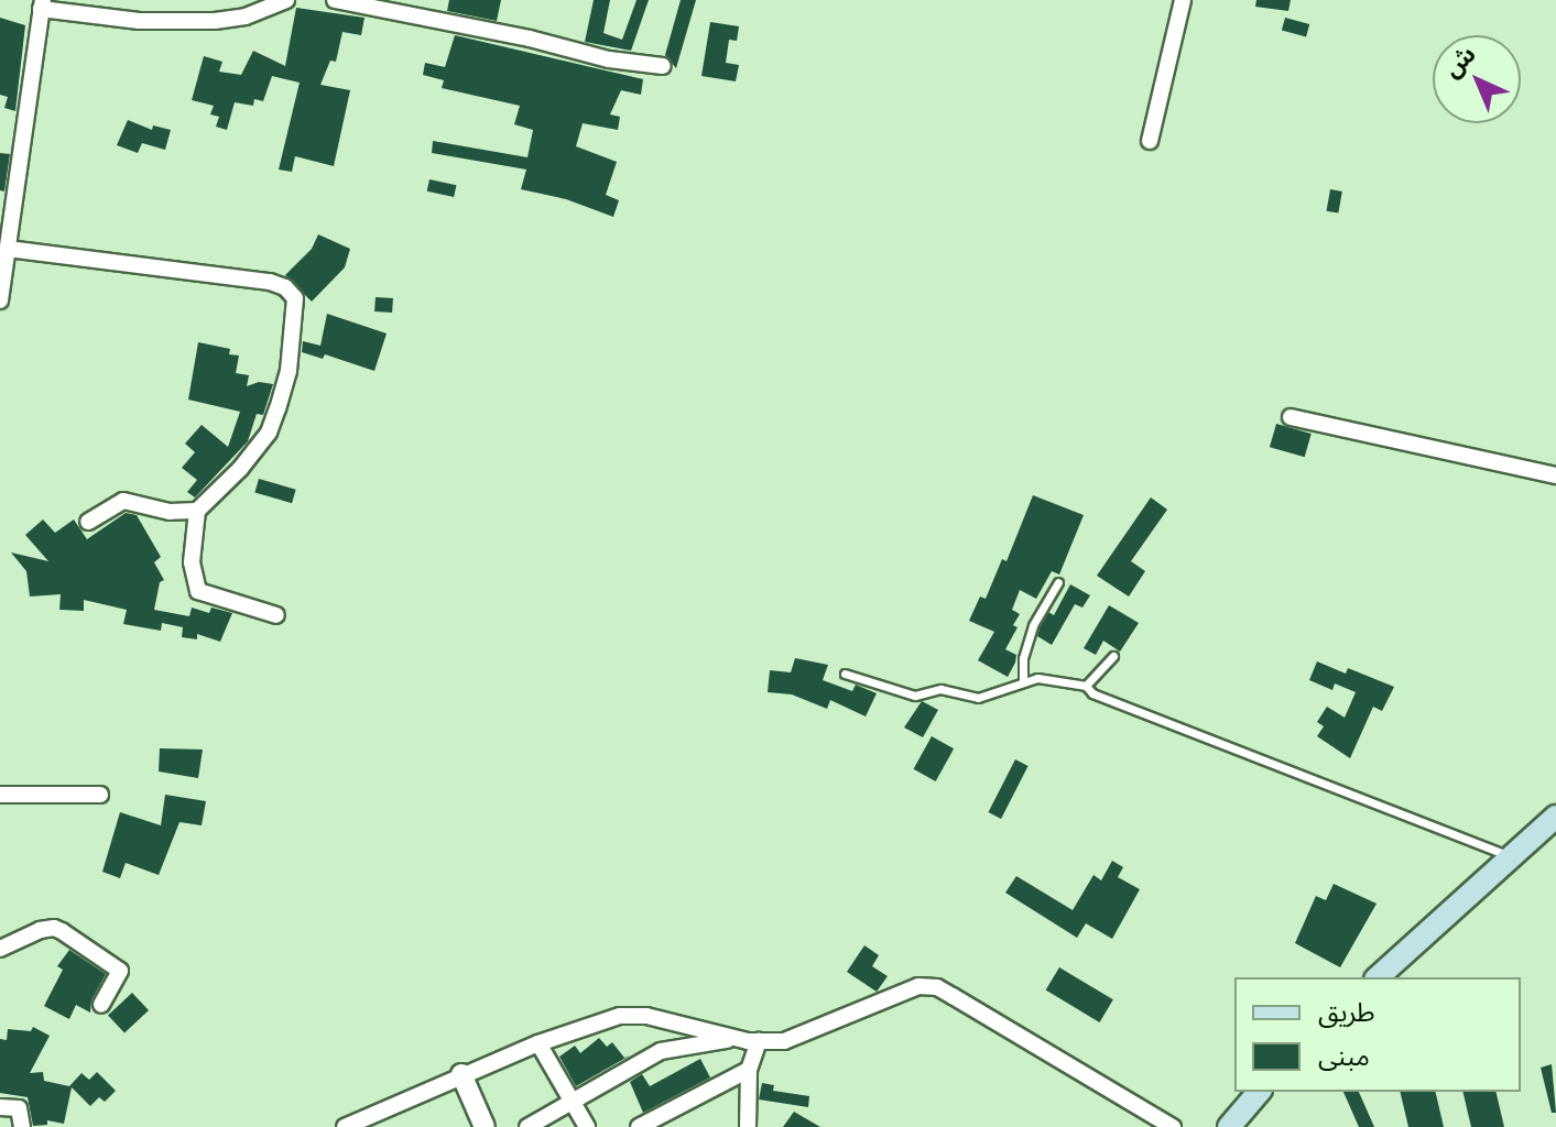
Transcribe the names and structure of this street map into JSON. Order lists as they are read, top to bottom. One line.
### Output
{"legend":["طريق","مبنى"],"north":"top left"}
